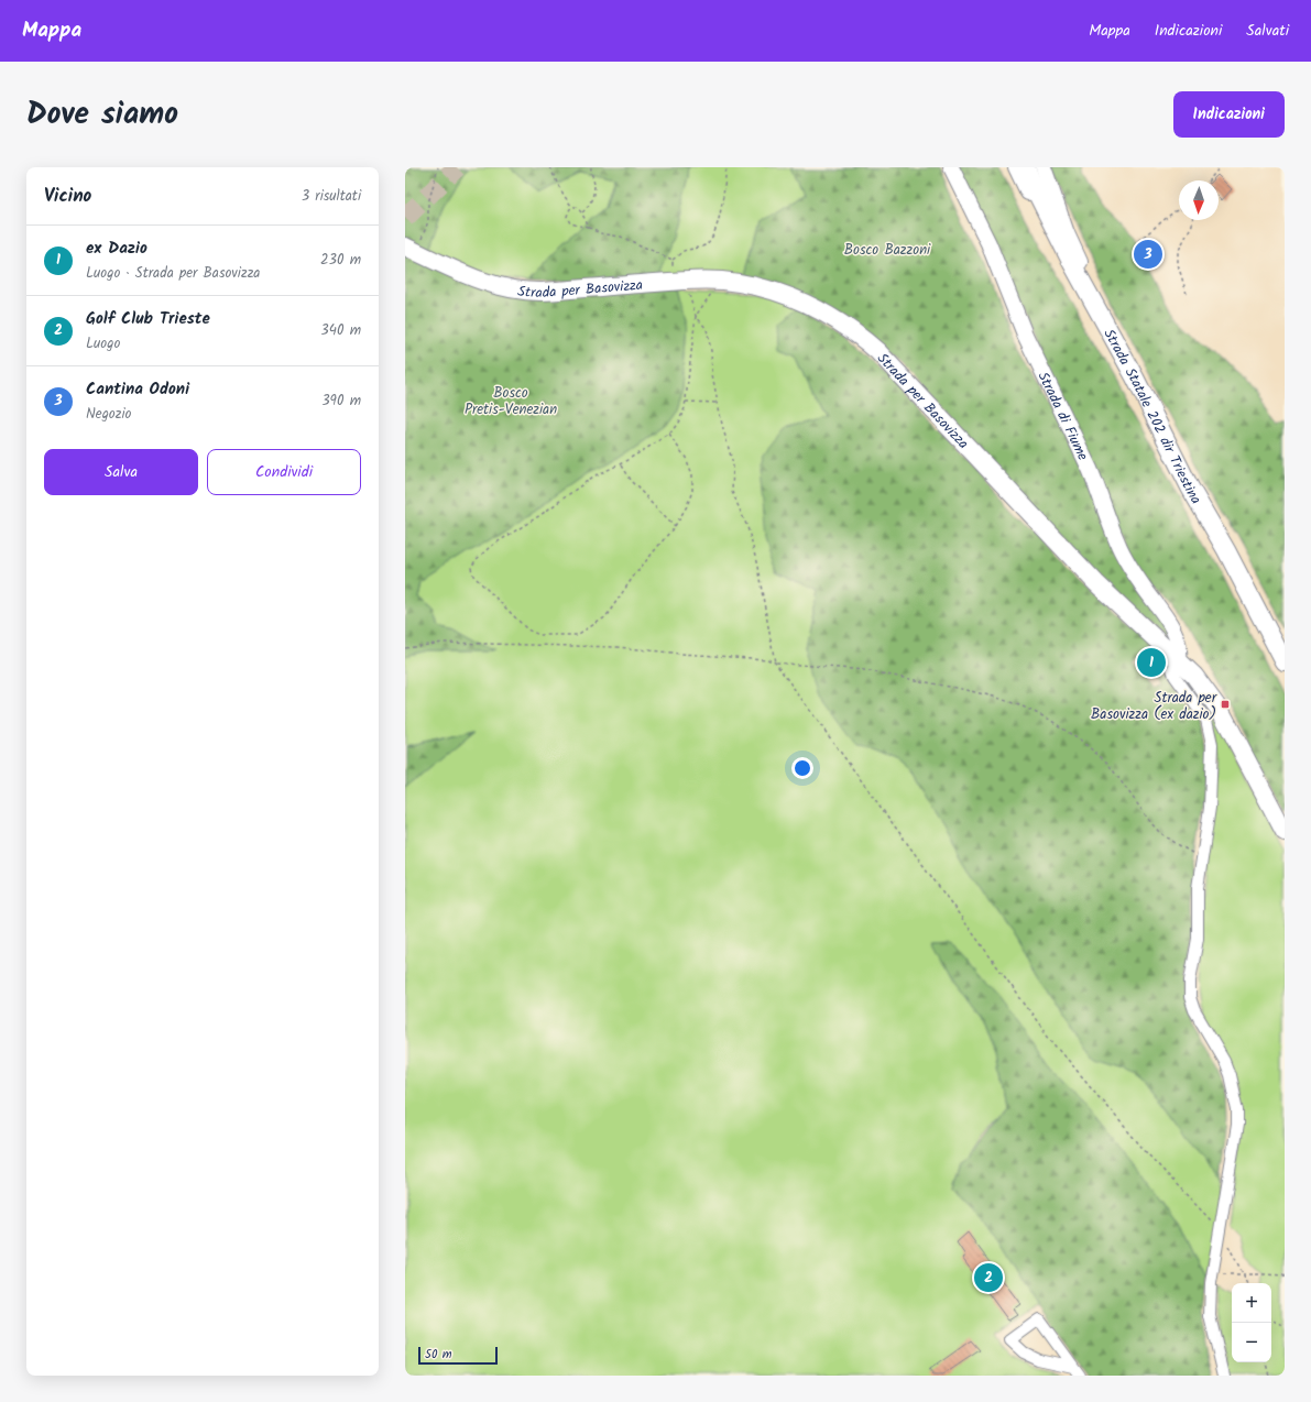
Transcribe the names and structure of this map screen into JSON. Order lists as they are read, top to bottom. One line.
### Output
{"streets":{"main road":["Strada per Basovizza","Strada Statale 202 dir Triestina"],"street":["Strada di Fiume"]},"crossings":[["Strada per Basovizza","Strada di Fiume"]],"parks":["Bosco Bazzoni","Bosco Pretis-Venezian"],"places":{"transit":["Strada per Basovizza (ex dazio)"]},"scale_bar":"50 m","north":"bottom","page":{"header":"Mappa","nav":["Mappa","Indicazioni","Salvati"],"title":"Dove siamo","buttons":["Indicazioni",["Salva","Condividi"]],"heading":["Vicino","3 risultati"],"list":[{"mark":"1","name":"ex Dazio","note":"Luogo · Strada per Basovizza","value":"230 m"},{"mark":"2","name":"Golf Club Trieste","note":"Luogo","value":"340 m"},{"mark":"3","name":"Cantina Odoni","note":"Negozio","value":"390 m"}],"pins":["3","1","2"],"map_buttons":["+","−"],"scale":"50 m"}}
